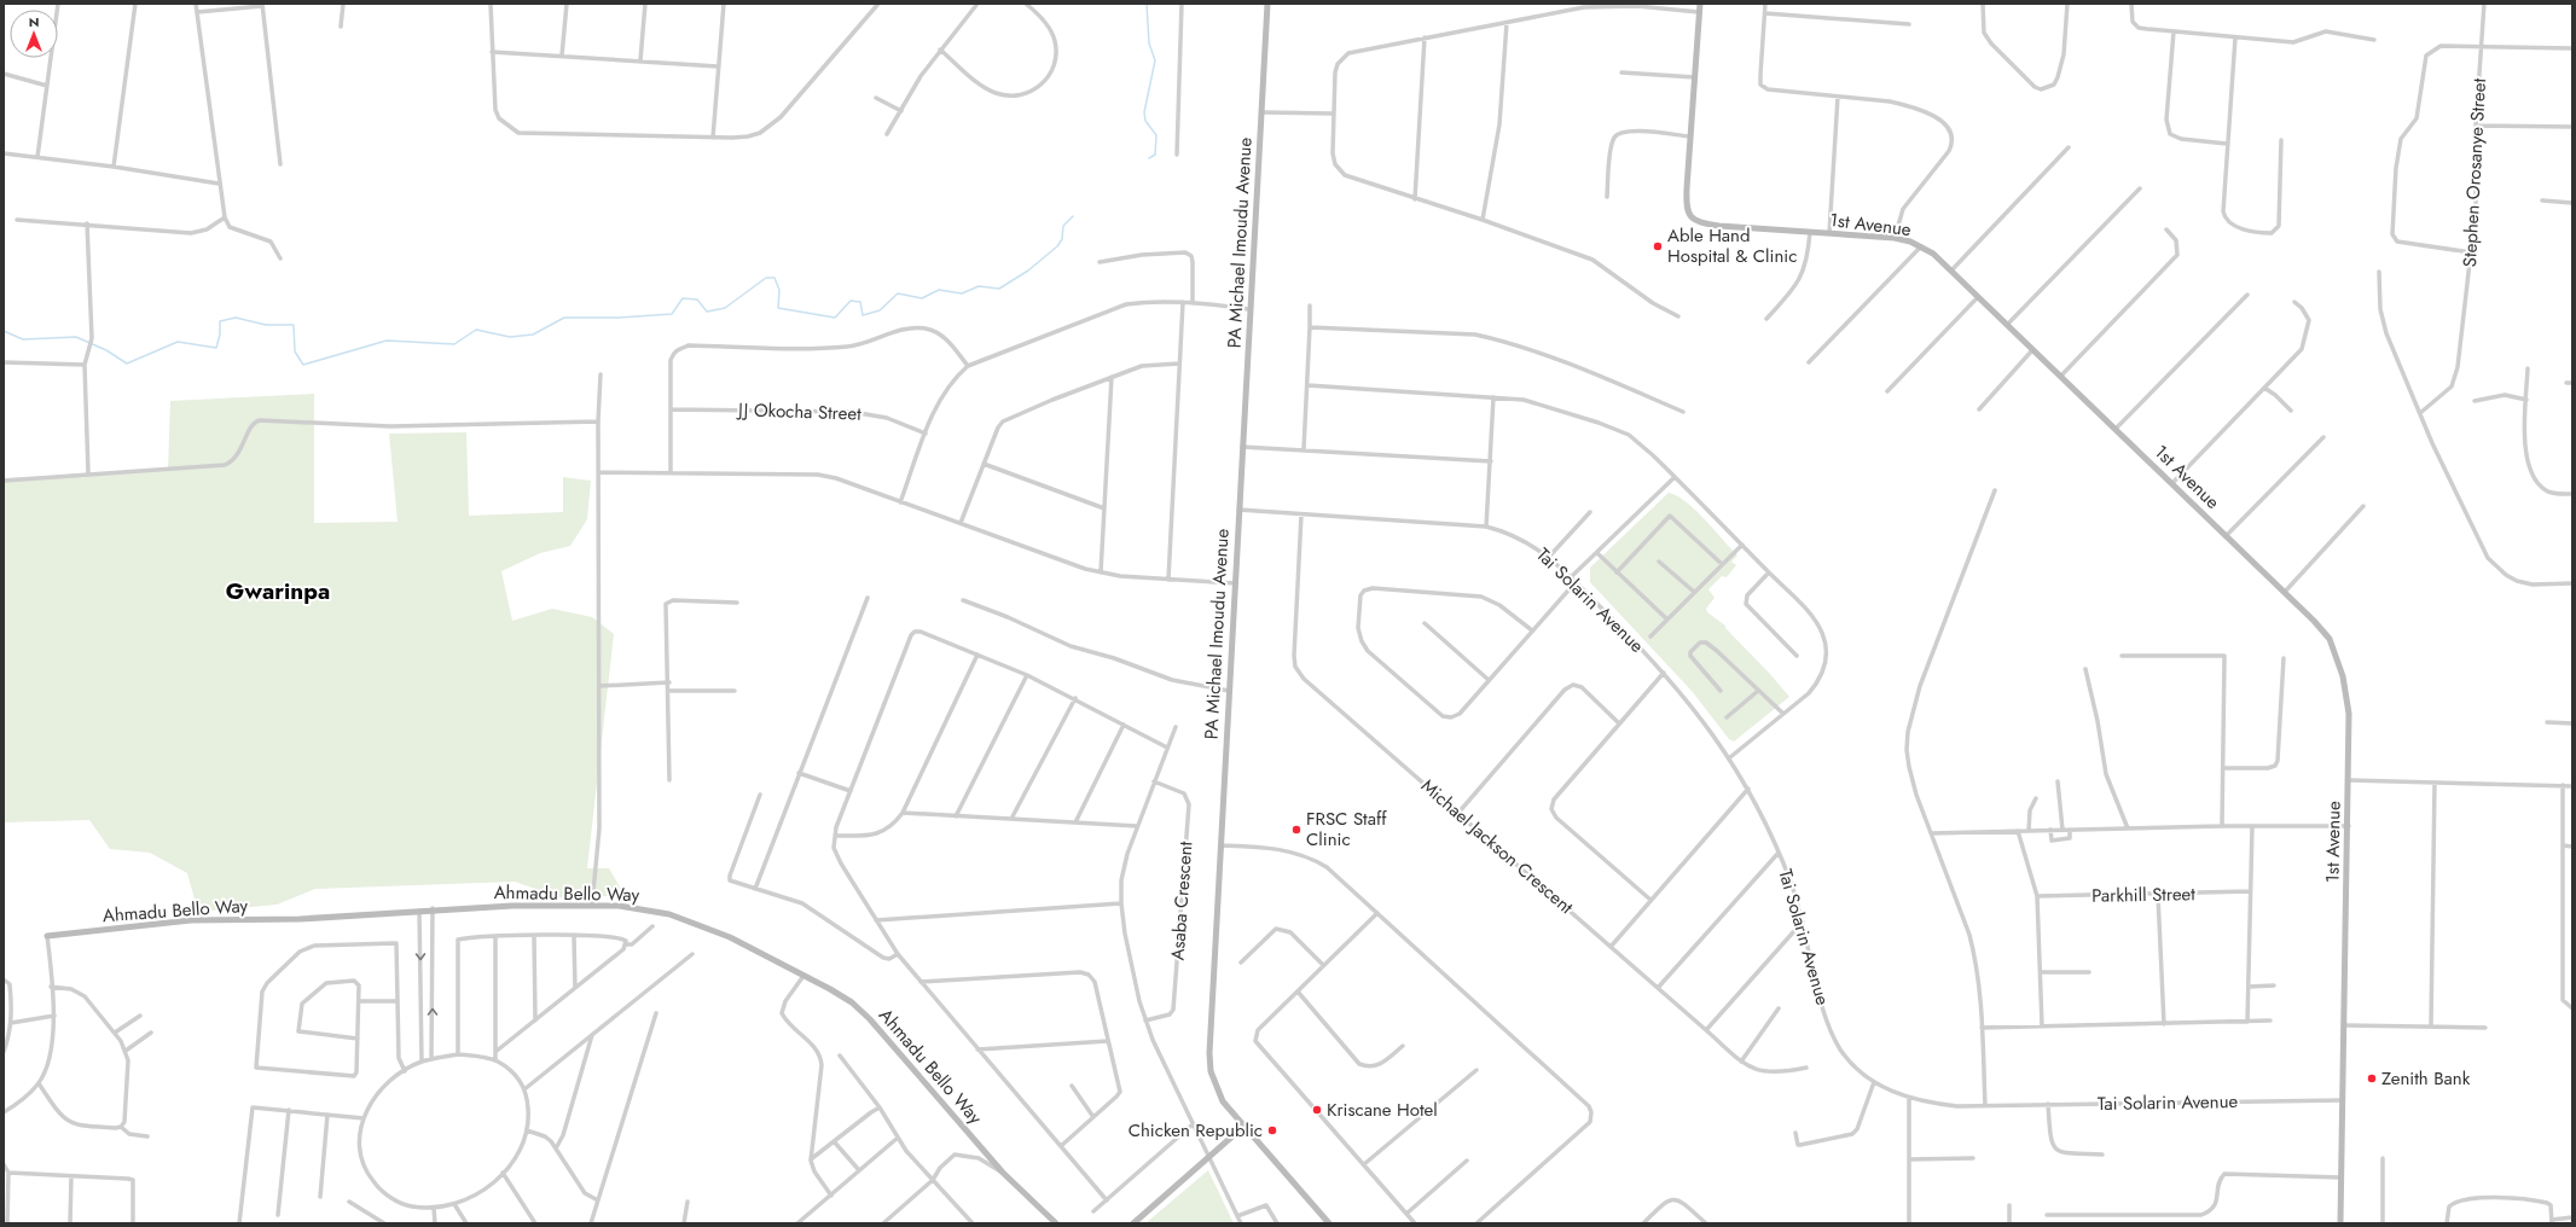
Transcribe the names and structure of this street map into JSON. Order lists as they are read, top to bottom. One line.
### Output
{"streets":{"street":["Stephen Orosanye Street","1st Avenue","PA Michael Imoudu Avenue","JJ Okocha Street","Tai Solarin Avenue","Michael Jackson Crescent","Ahmadu Bello Way","Parkhill Street","Asaba Crescent"]},"crossings":[["1st Avenue","Tai Solarin Avenue"],["PA Michael Imoudu Avenue","Tai Solarin Avenue"],["Tai Solarin Avenue","Michael Jackson Crescent"]],"districts":["Gwarinpa"],"places":["Able Hand Hospital & Clinic","FRSC Staff Clinic","Zenith Bank","Kriscane Hotel","Chicken Republic"],"north":"top"}
